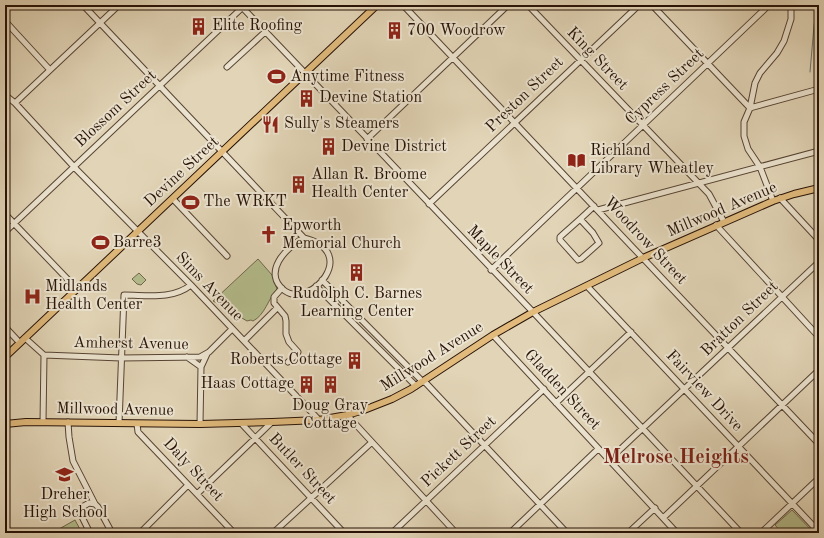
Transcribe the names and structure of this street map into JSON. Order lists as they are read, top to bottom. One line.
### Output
{"streets":{"main road":["Devine Street","Millwood Avenue"],"street":["King Street","Cypress Street","Preston Street","Blossom Street","Woodrow Street","Maple Street","Sims Avenue","Bratton Street","Amherst Avenue","Gladden Street","Fairview Drive","Pickett Street","Butler Street","Daly Street"]},"crossings":[["King Street","Cypress Street"],["King Street","Preston Street"],["King Street","Millwood Avenue"],["Cypress Street","Woodrow Street"],["Cypress Street","Maple Street"],["Preston Street","Woodrow Street"],["Preston Street","Maple Street"],["Blossom Street","Maple Street"],["Blossom Street","Sims Avenue"],["Devine Street","Maple Street"],["Devine Street","Sims Avenue"],["Millwood Avenue","Woodrow Street"],["Millwood Avenue","Maple Street"],["Millwood Avenue","Sims Avenue"],["Millwood Avenue","Gladden Street"],["Millwood Avenue","Fairview Drive"],["Millwood Avenue","Butler Street"],["Millwood Avenue","Daly Street"],["Woodrow Street","Bratton Street"],["Maple Street","Bratton Street"],["Sims Avenue","Amherst Avenue"],["Bratton Street","Gladden Street"],["Bratton Street","Fairview Drive"],["Gladden Street","Pickett Street"]],"districts":["Melrose Heights"],"places":{"building":["Elite Roofing","700 Woodrow","Devine Station","Devine District","Allan R. Broome Health Center","Rudolph C. Barnes Learning Center","Roberts Cottage","Haas Cottage","Doug Gray Cottage"],"sports":["Anytime Fitness","The WRKT","Barre3"],"restaurant":["Sully's Steamers"],"library":["Richland Library Wheatley"],"church":["Epworth Memorial Church"],"hospital":["Midlands Health Center"],"school or university":["Dreher High School"]}}
